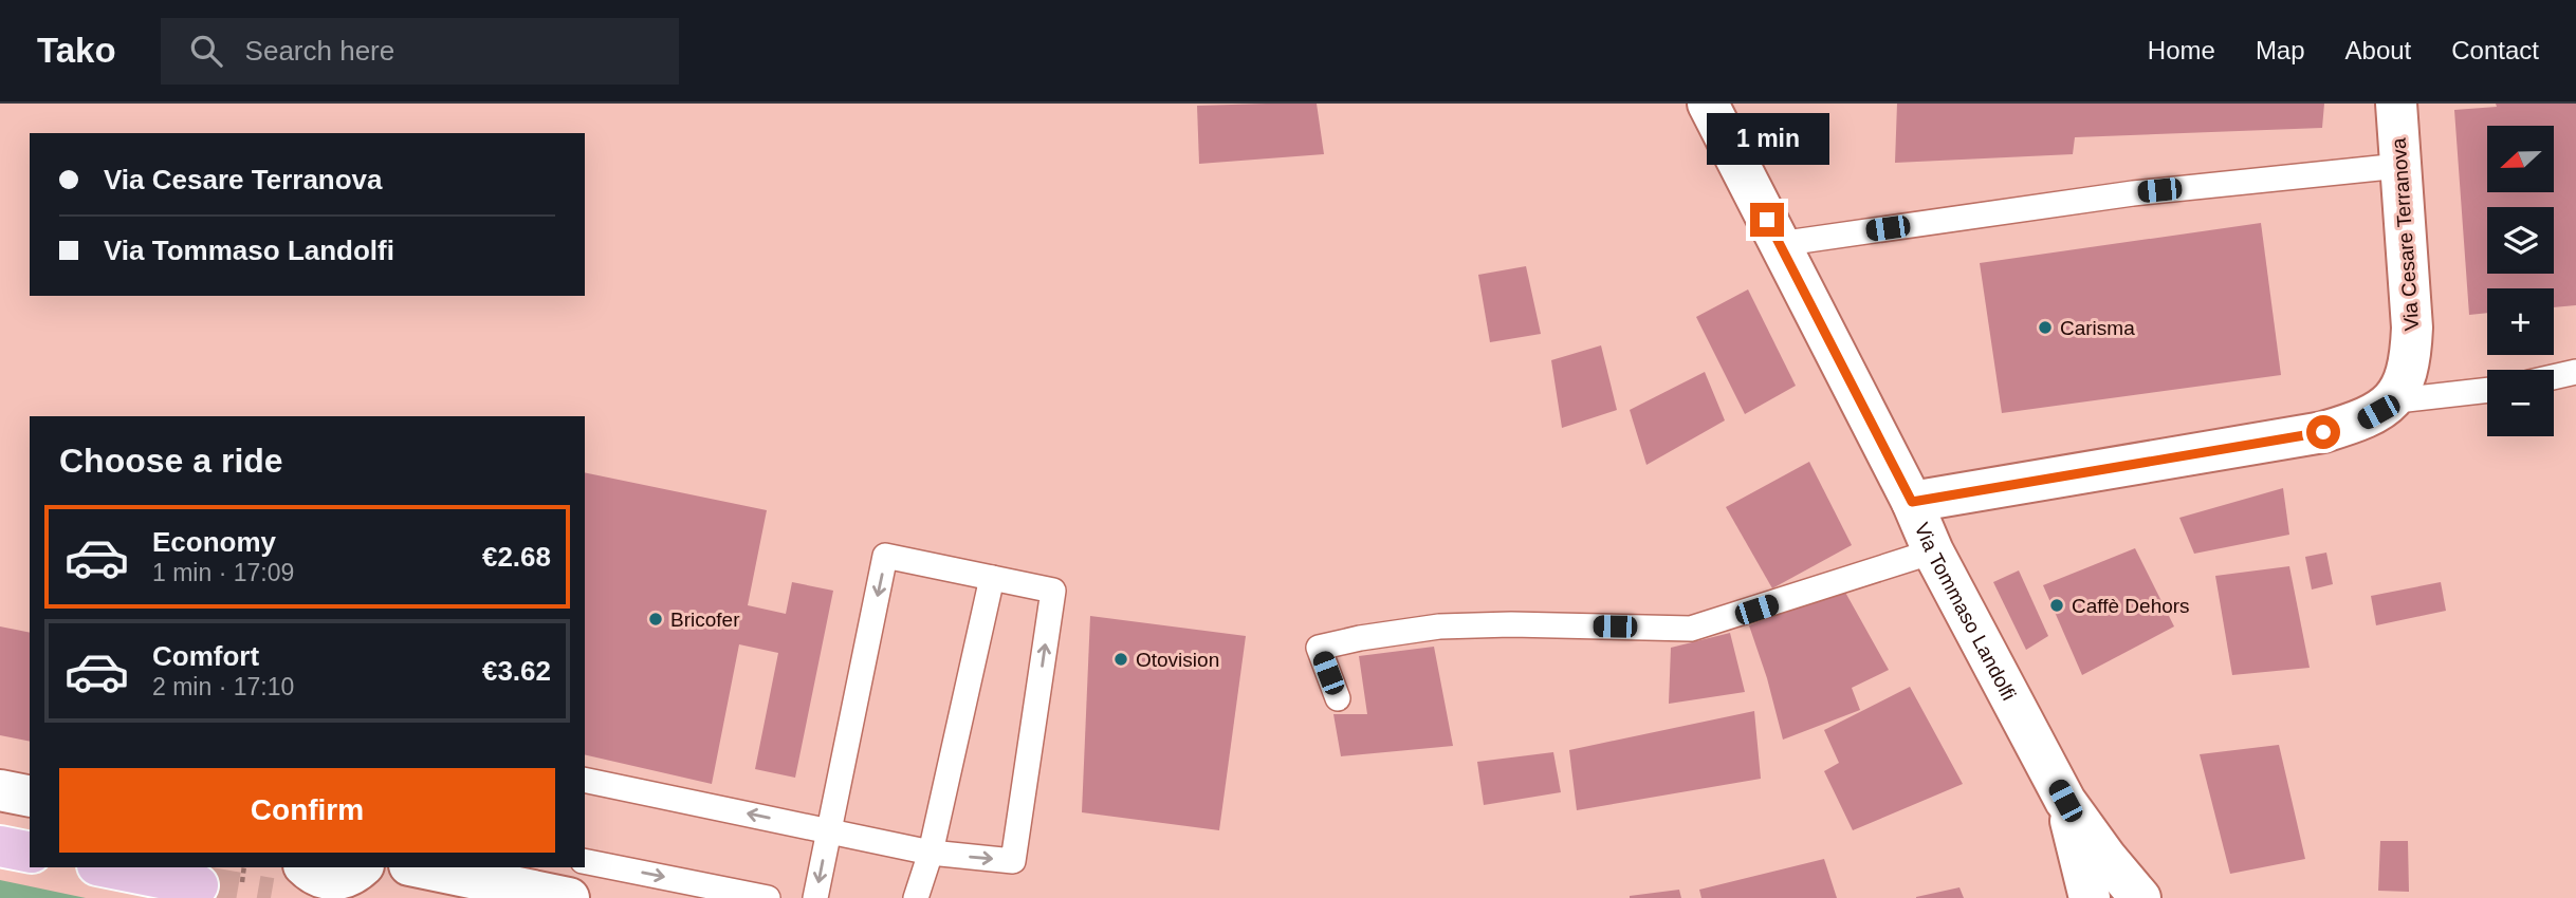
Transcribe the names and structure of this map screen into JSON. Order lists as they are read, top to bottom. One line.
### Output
{"streets":{"street":["Via Cesare Terranova","Via Tommaso Landolfi"]},"crossings":[["Via Cesare Terranova","Via Tommaso Landolfi"]],"places":["Carisma","Caffè Dehors","Bricofer","Otovision"],"north":"left","page":{"header":"Tako","search":"Search here","nav":["Home","Map","About","Contact"],"bubble":"1 min","map_buttons":["+","−"],"banner":["Via Cesare Terranova","Via Tommaso Landolfi"],"heading":"Choose a ride","list":[{"name":"Economy","note":"1 min · 17:09","value":"€2.68"},{"name":"Comfort","note":"2 min · 17:10","value":"€3.62"}],"buttons":"Confirm"}}
